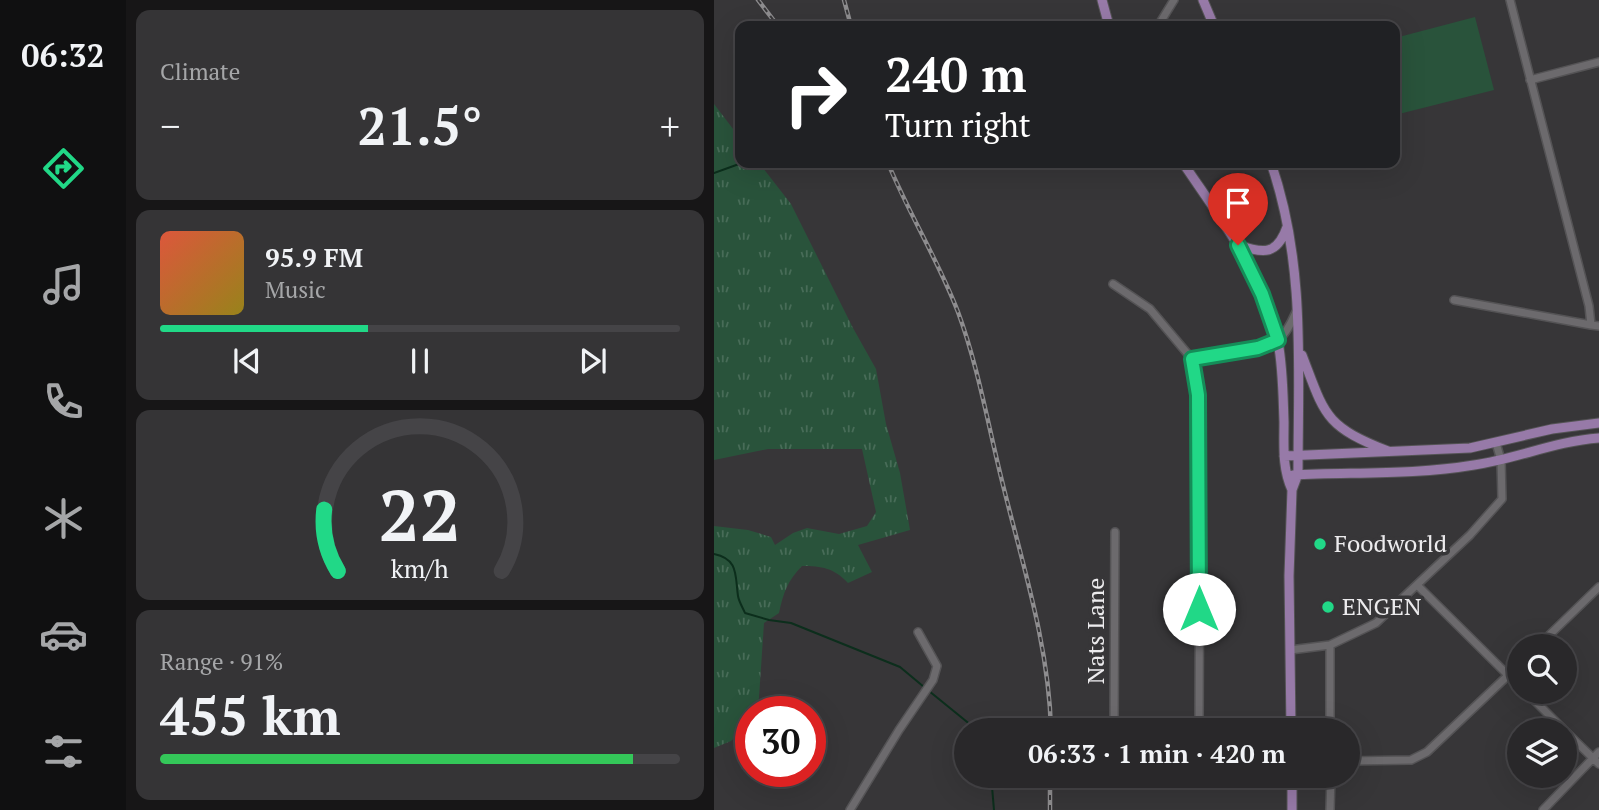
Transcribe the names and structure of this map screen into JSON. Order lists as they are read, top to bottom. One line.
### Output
{"streets":{"street":["Nats Lane"]},"places":["Foodworld","ENGEN"],"page":{"tabs":"06:32","tile":["Climate",["Range · 91%","455 km"]],"turn":["240 m","Turn right"],"heat":["−","21.5°","+"],"song":["95.9 FM","Music"],"limit":"30","trip":"06:33 · 1 min · 420 m","gauge":["22","km/h"]}}
